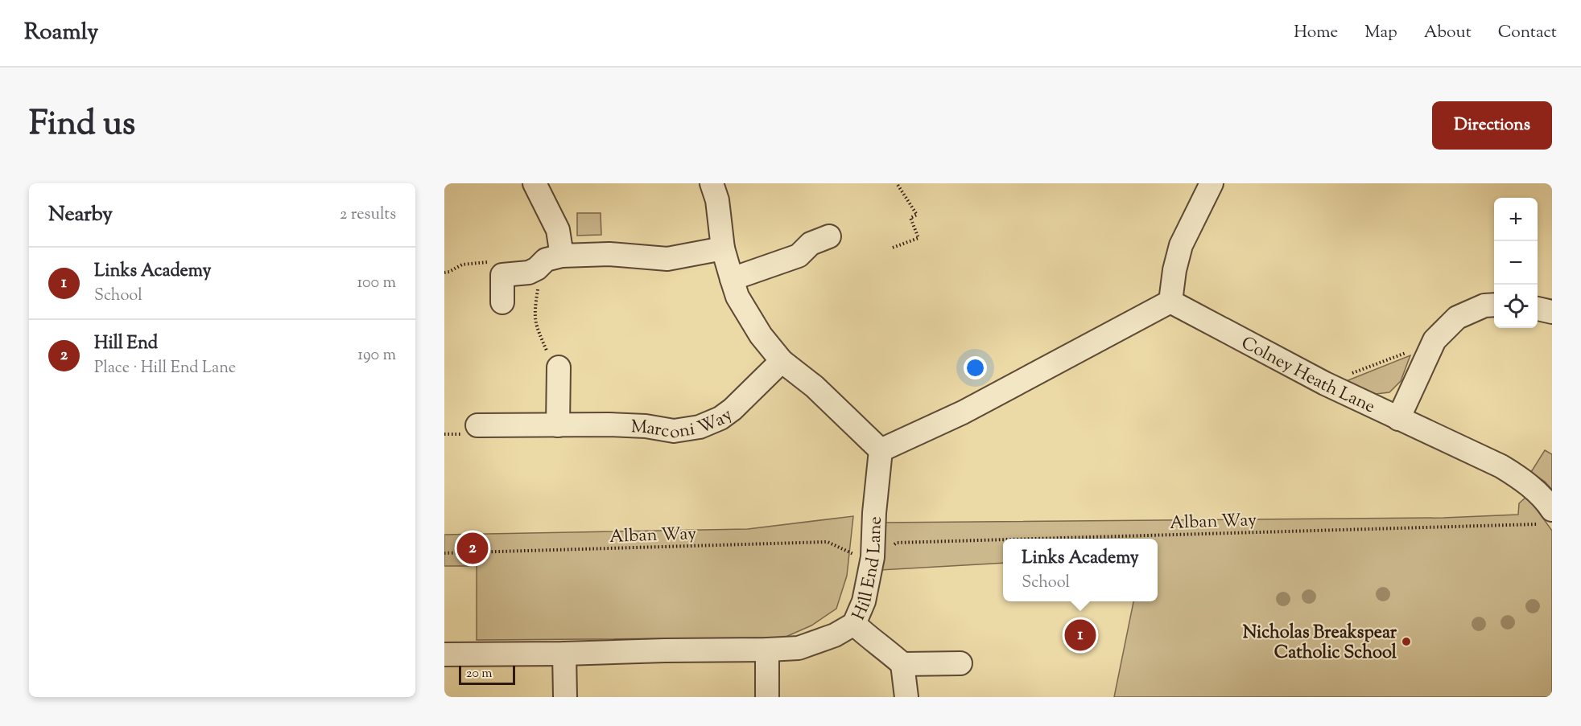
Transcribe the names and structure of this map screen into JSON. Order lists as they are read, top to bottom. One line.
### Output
{"streets":{"street":["Colney Heath Lane","Marconi Way","Hill End Lane"],"path":["Alban Way"]},"crossings":[["Colney Heath Lane","Alban Way"]],"places":["Nicholas Breakspear Catholic School"],"scale_bar":"20 m","page":{"header":"Roamly","nav":["Home","Map","About","Contact"],"title":"Find us","buttons":"Directions","heading":["Nearby","2 results"],"map_buttons":["+","−"],"list":[{"mark":"1","name":"Links Academy","note":"School","value":"100 m"},{"mark":"2","name":"Hill End","note":"Place · Hill End Lane","value":"190 m"}],"pins":["2","1"],"popup":["Links Academy","School"],"scale":"20 m"}}
